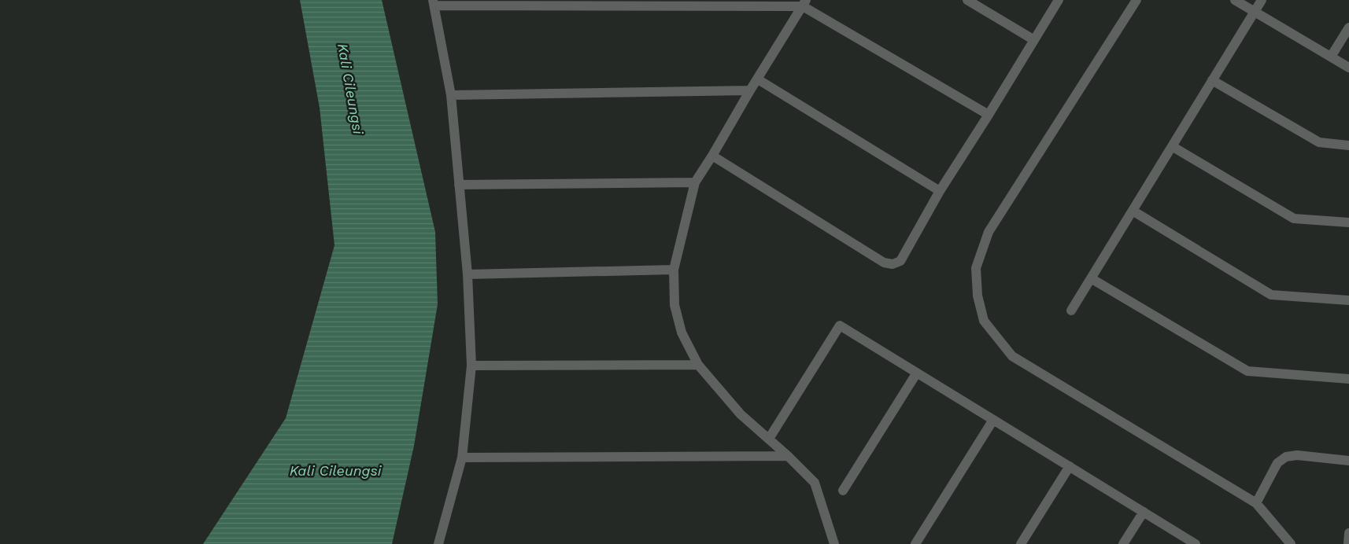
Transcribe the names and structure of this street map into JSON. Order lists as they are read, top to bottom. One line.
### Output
{"water":["Kali Cileungsi"]}
